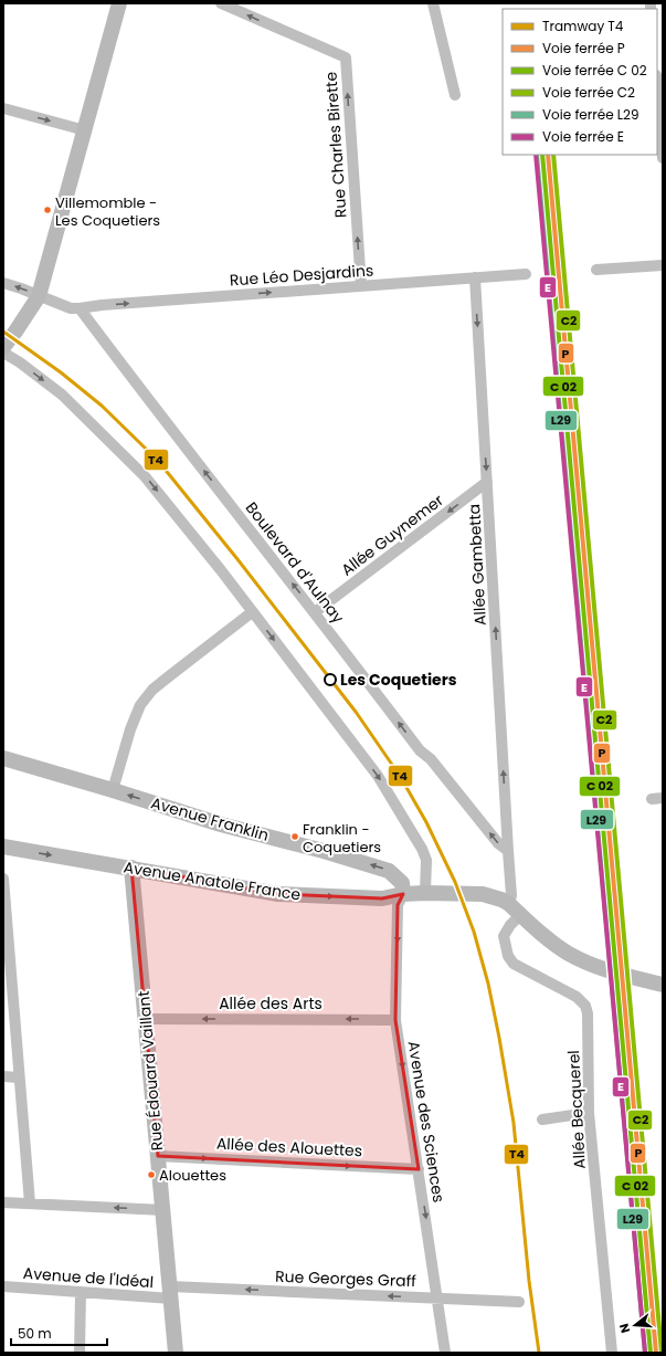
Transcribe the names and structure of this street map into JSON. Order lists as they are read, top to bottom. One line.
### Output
{"streets":{"street":["Rue Charles Birette","Rue Léo Desjardins","Allée Guynemer","Boulevard d'Aulnay","Allée Gambetta","Avenue Franklin","Avenue Anatole France","Allée des Arts","Rue Édouard Vaillant","Allée Becquerel","Avenue des Sciences","Allée des Alouettes","Avenue de l'Idéal","Rue Georges Graff"]},"crossings":[["Rue Charles Birette","Rue Léo Desjardins"],["Rue Léo Desjardins","Boulevard d'Aulnay"],["Rue Léo Desjardins","Allée Gambetta"],["Allée Guynemer","Boulevard d'Aulnay"],["Allée Guynemer","Allée Gambetta"],["Boulevard d'Aulnay","Allée Gambetta"],["Avenue Franklin","Avenue Anatole France"],["Avenue Franklin","Avenue des Sciences"],["Avenue Anatole France","Rue Édouard Vaillant"],["Avenue Anatole France","Allée Becquerel"],["Avenue Anatole France","Avenue des Sciences"],["Allée des Arts","Rue Édouard Vaillant"],["Allée des Arts","Avenue des Sciences"],["Rue Édouard Vaillant","Allée des Alouettes"],["Rue Édouard Vaillant","Avenue de l'Idéal"],["Rue Édouard Vaillant","Rue Georges Graff"],["Avenue des Sciences","Allée des Alouettes"],["Avenue des Sciences","Rue Georges Graff"],["Avenue de l'Idéal","Rue Georges Graff"]],"one_way":["Rue Charles Birette","Rue Léo Desjardins","Allée Guynemer","Avenue Franklin","Avenue Anatole France","Allée des Arts","Avenue des Sciences","Allée des Alouettes","Rue Georges Graff"],"places":["Villemomble - Les Coquetiers","Les Coquetiers","Franklin - Coquetiers","Alouettes"],"lines":["rail line P","rail line C2","rail line L29","rail line E","tram line T4"],"legend":["Tramway T4","Voie ferrée P","Voie ferrée C 02","Voie ferrée C2","Voie ferrée L29","Voie ferrée E"],"scale_bar":"50 m","north":"left"}
